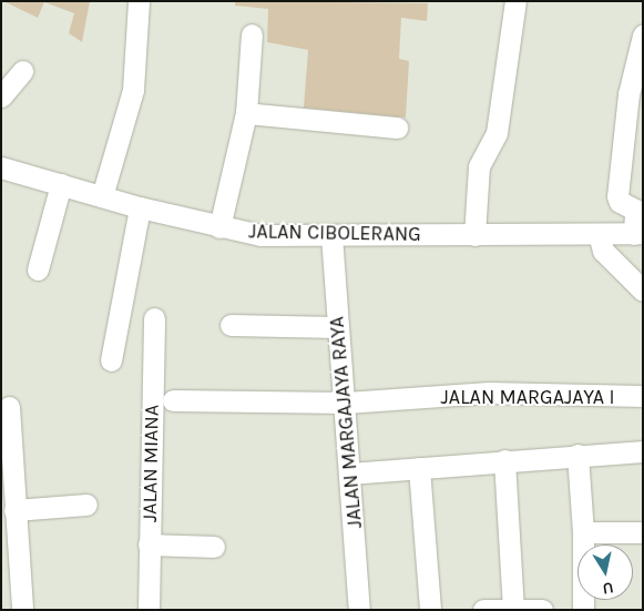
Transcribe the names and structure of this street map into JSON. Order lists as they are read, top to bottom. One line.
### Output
{"streets":{"street":["JALAN CIBOLERANG","JALAN MARGAJAYA I","JALAN MARGAJAYA RAYA","JALAN MIANA"]},"crossings":[["JALAN CIBOLERANG","JALAN MARGAJAYA RAYA"],["JALAN MARGAJAYA I","JALAN MARGAJAYA RAYA"]],"north":"bottom"}
